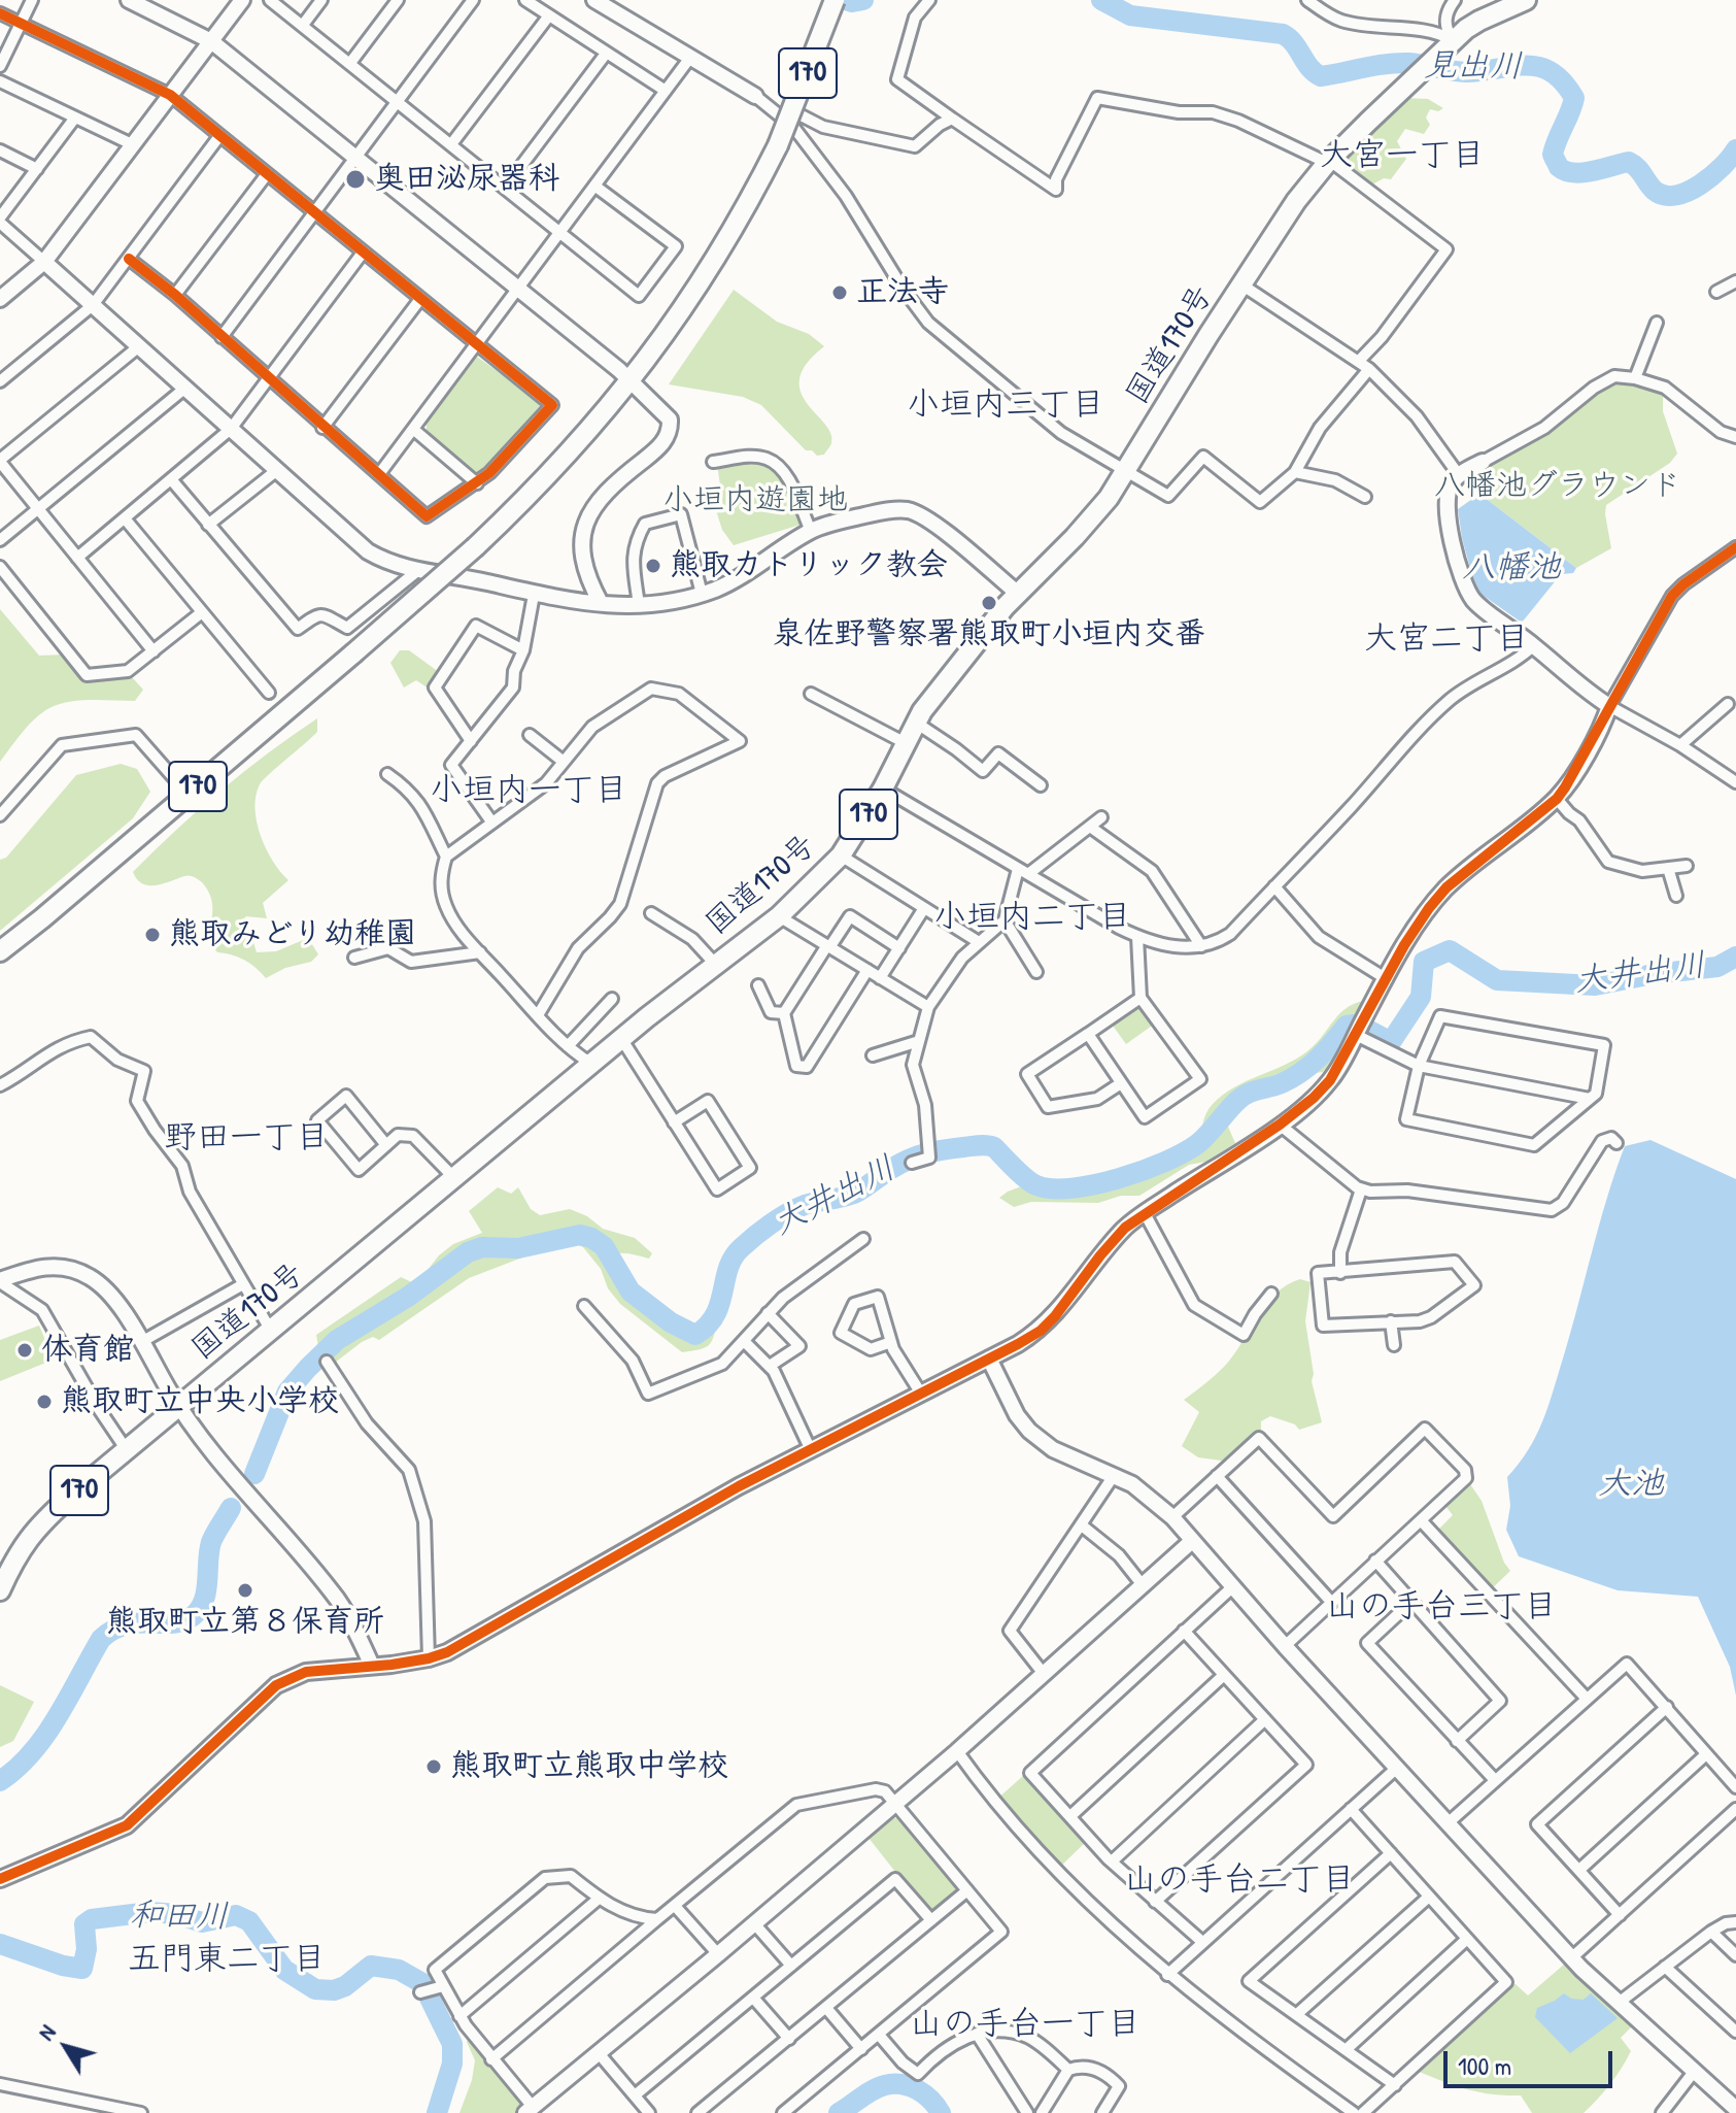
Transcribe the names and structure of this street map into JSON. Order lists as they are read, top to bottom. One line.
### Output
{"streets":{"highway":["170","国道170号"]},"districts":["大宮一丁目","小垣内三丁目","大宮二丁目","小垣内一丁目","小垣内二丁目","野田一丁目","山の手台三丁目","山の手台二丁目","五門東二丁目","山の手台一丁目"],"water":["見出川","八幡池","大井出川","大池","和田川"],"parks":["八幡池グラウンド","小垣内遊園地"],"places":["奥田泌尿器科","正法寺","熊取カトリック教会","泉佐野警察署熊取町小垣内交番","熊取みどり幼稚園","体育館","熊取町立中央小学校","熊取町立第８保育所","熊取町立熊取中学校"],"scale_bar":"100 m","north":"top left"}
